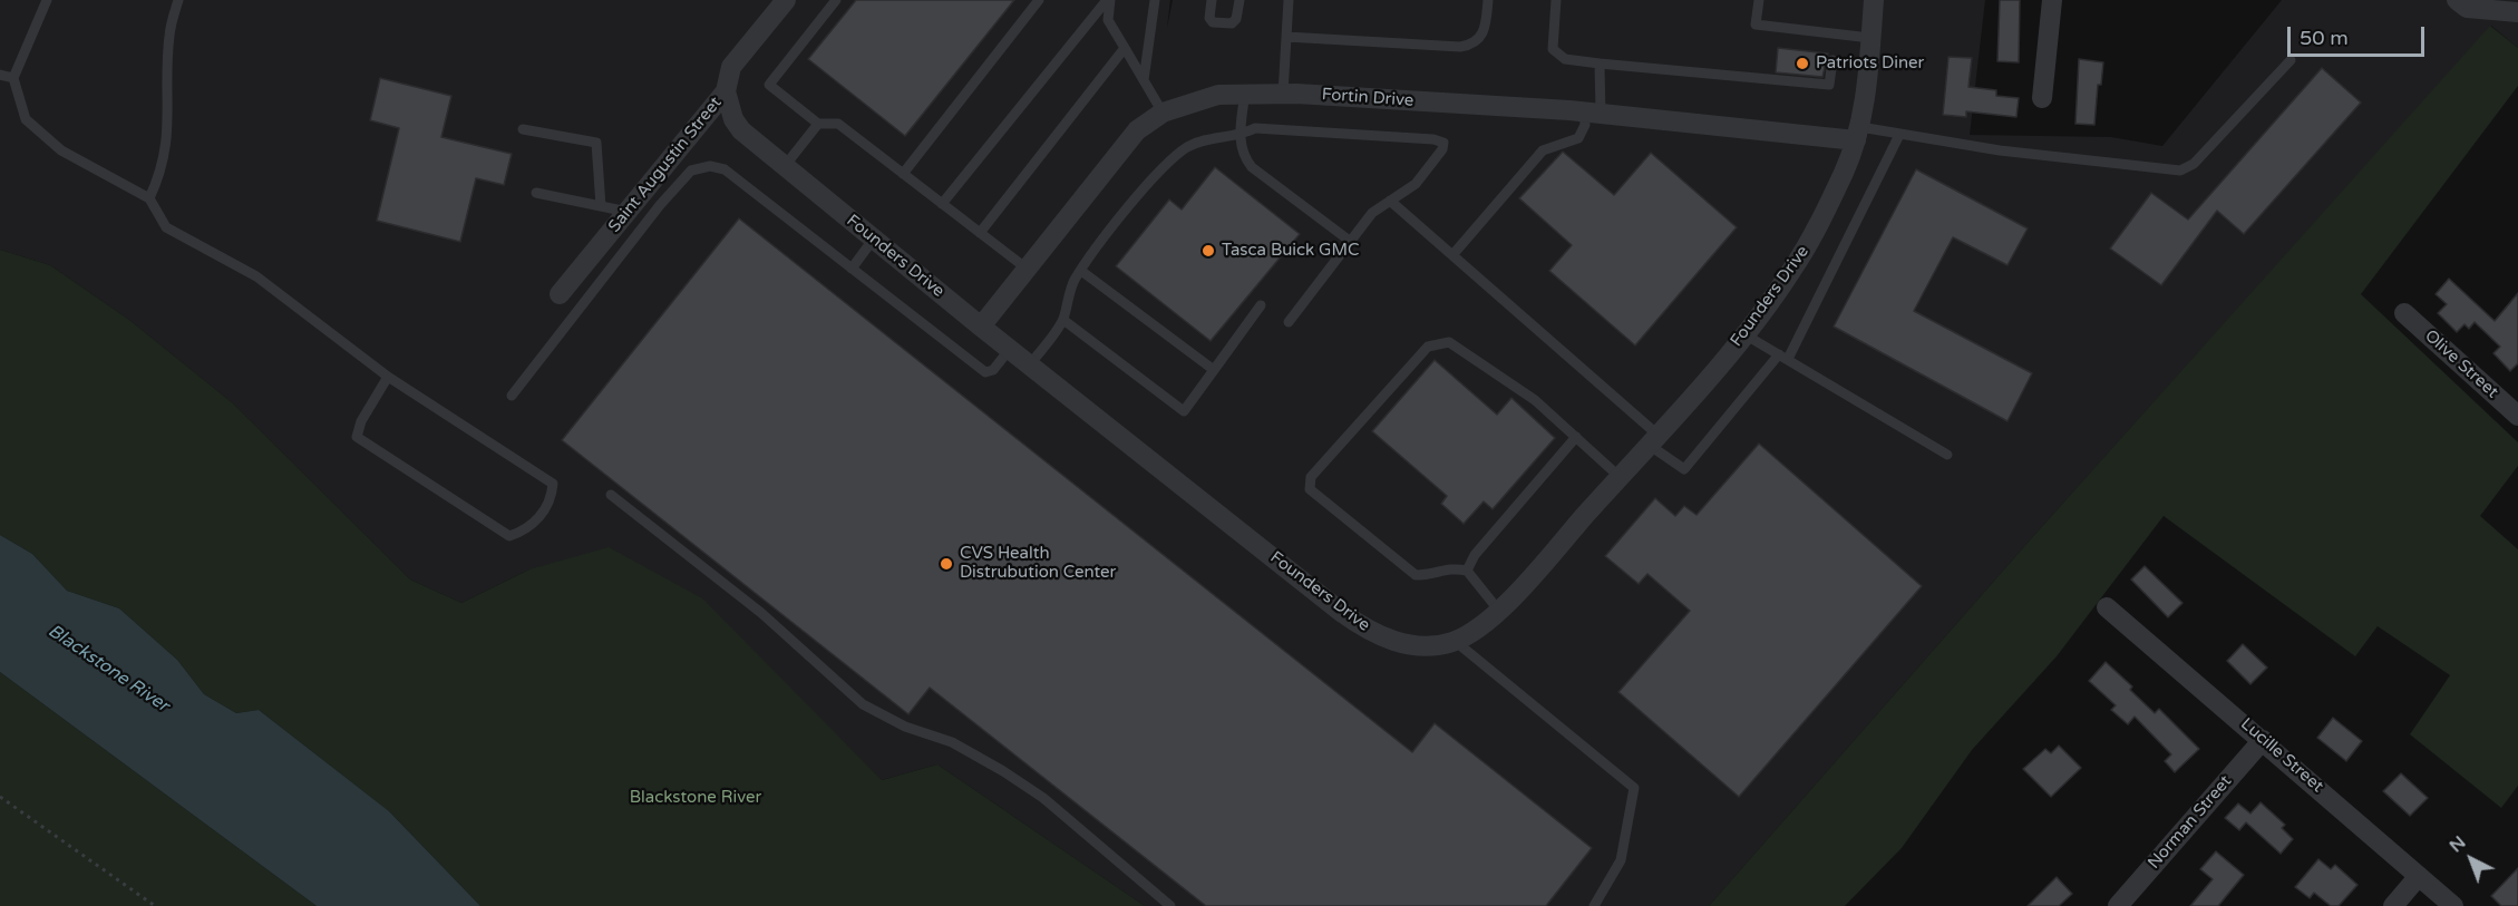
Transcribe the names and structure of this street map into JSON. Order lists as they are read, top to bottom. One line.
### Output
{"streets":{"street":["Fortin Drive","Saint Augustin Street","Founders Drive","Olive Street","Lucille Street","Norman Street"]},"crossings":[["Fortin Drive","Founders Drive"],["Saint Augustin Street","Founders Drive"],["Lucille Street","Norman Street"]],"water":["Blackstone River"],"parks":["Blackstone River"],"places":["Patriots Diner","Tasca Buick GMC","CVS Health Distrubution Center"],"scale_bar":"50 m","north":"top left"}
